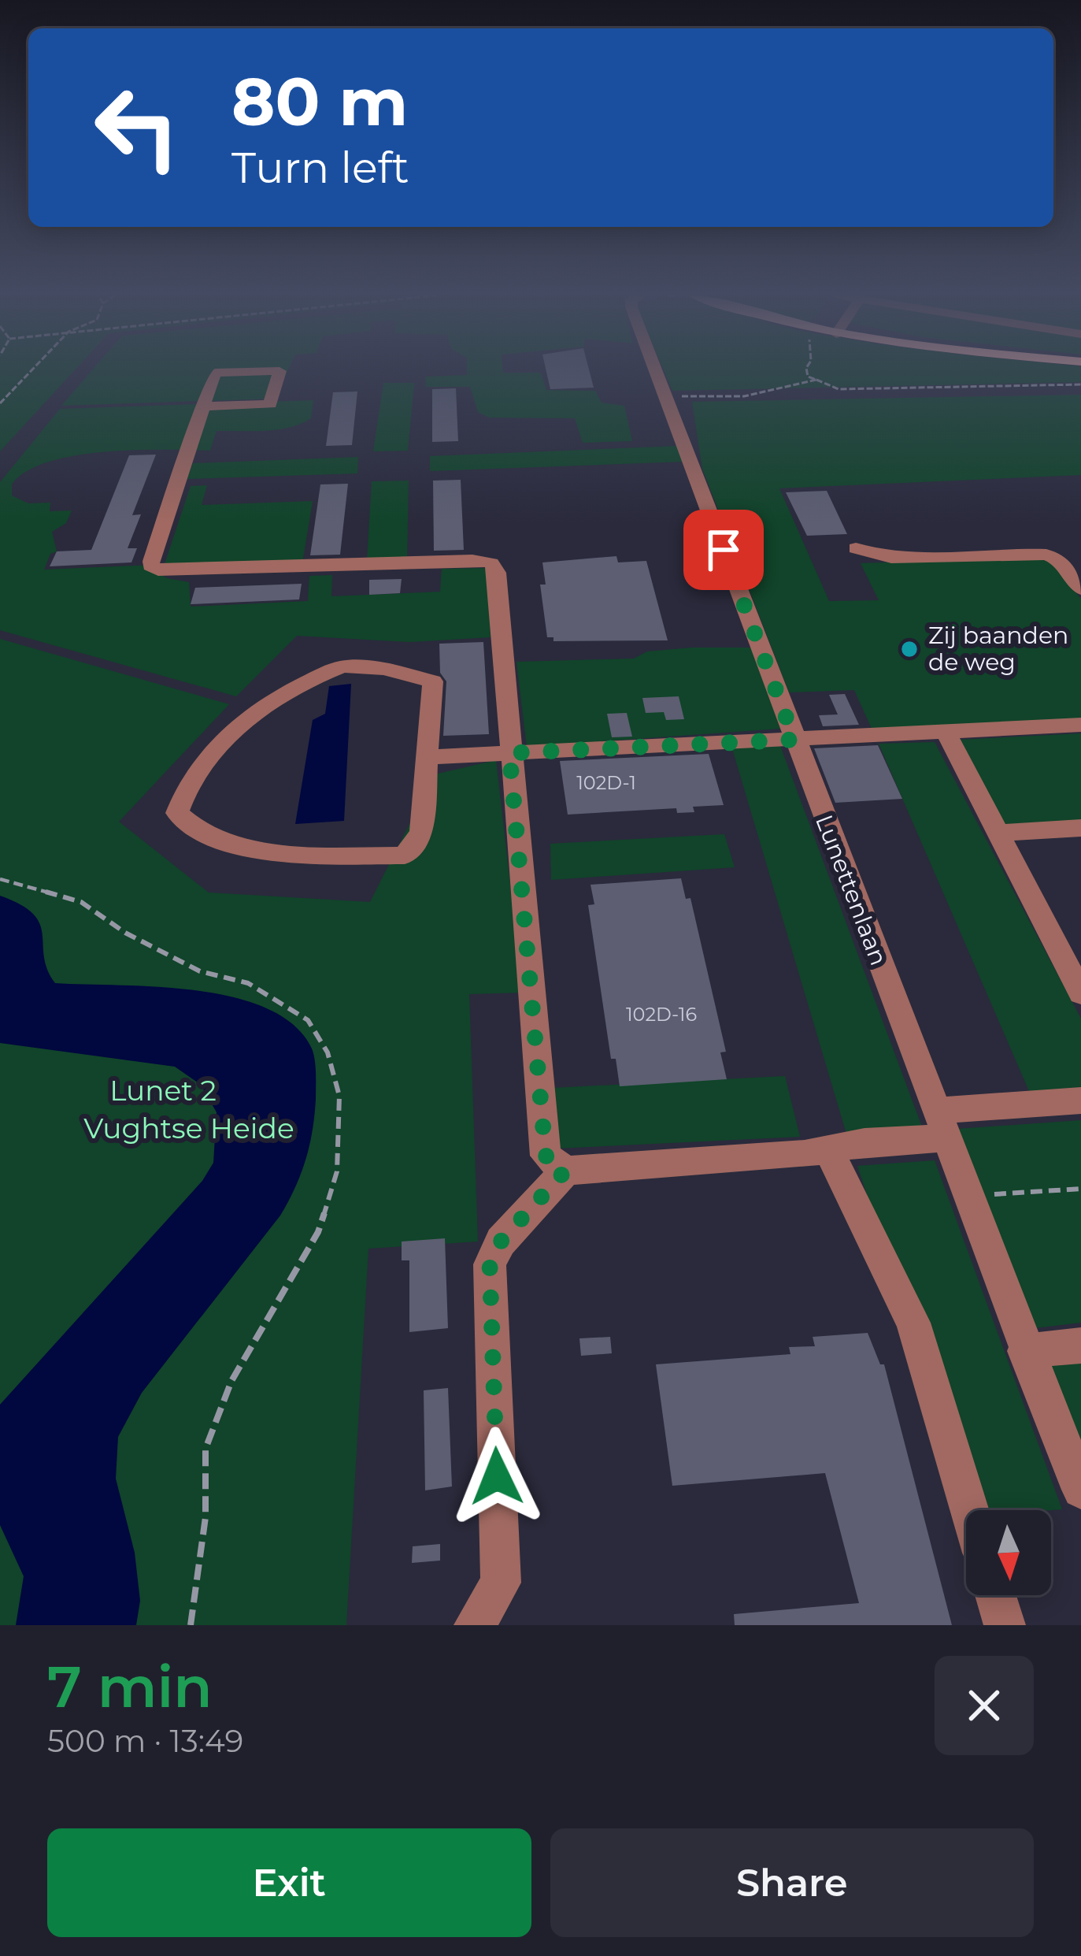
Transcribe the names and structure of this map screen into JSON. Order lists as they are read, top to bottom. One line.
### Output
{"streets":{"street":["Lunettenlaan"]},"parks":["Lunet 2","Vughtse Heide"],"places":["Zij baanden de weg"],"house_numbers":["102D-1","102D-16"],"north":"bottom","page":{"turn":["80 m","Turn left"],"heading":["7 min","500 m · 13:49"],"buttons":["Exit","Share"]}}
